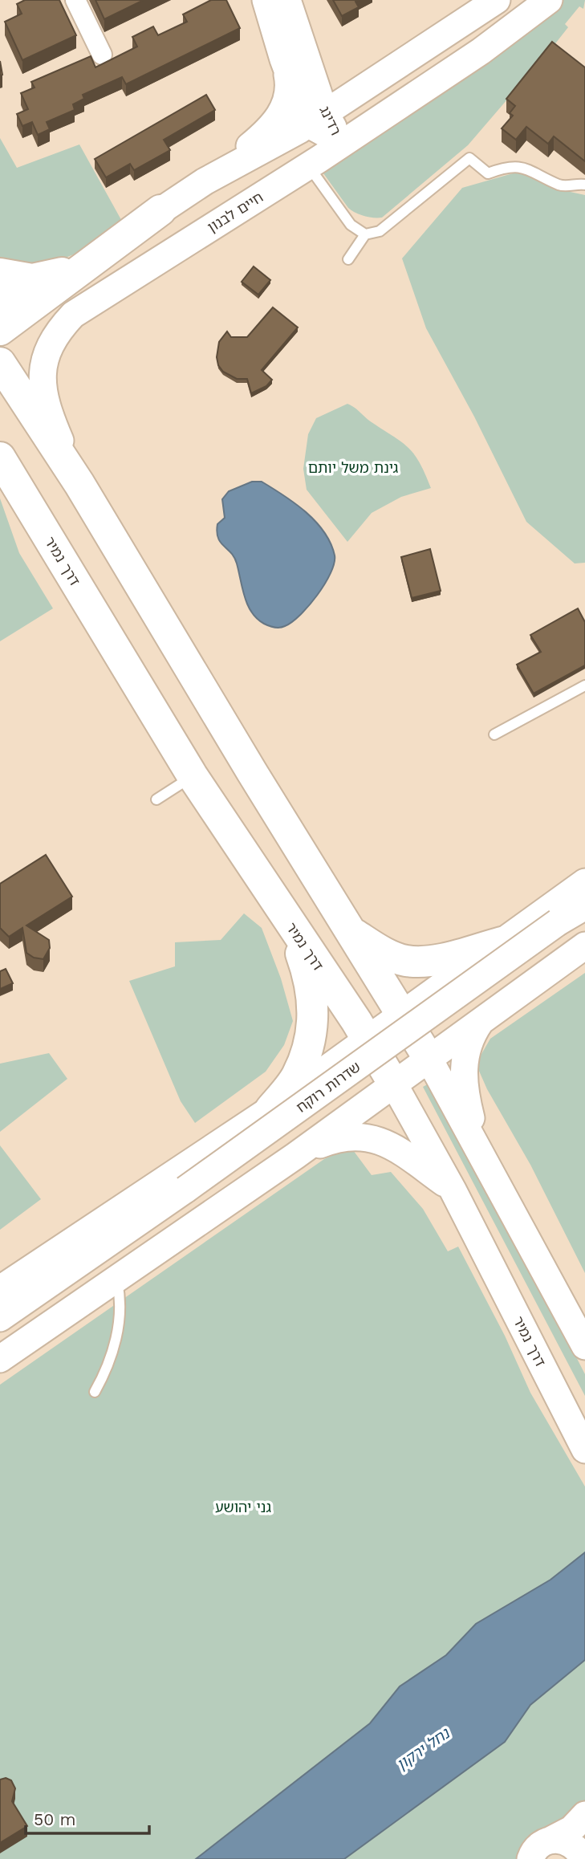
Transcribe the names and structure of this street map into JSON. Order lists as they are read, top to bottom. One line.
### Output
{"streets":{"highway":["דרך נמיר"],"main road":["רדינג","חיים לבנון","שדרות רוקח"]},"crossings":[["רדינג","חיים לבנון"]],"water":["נחל ירקון"],"parks":["גינת משל יותם","גני יהושע"],"scale_bar":"50 m"}
